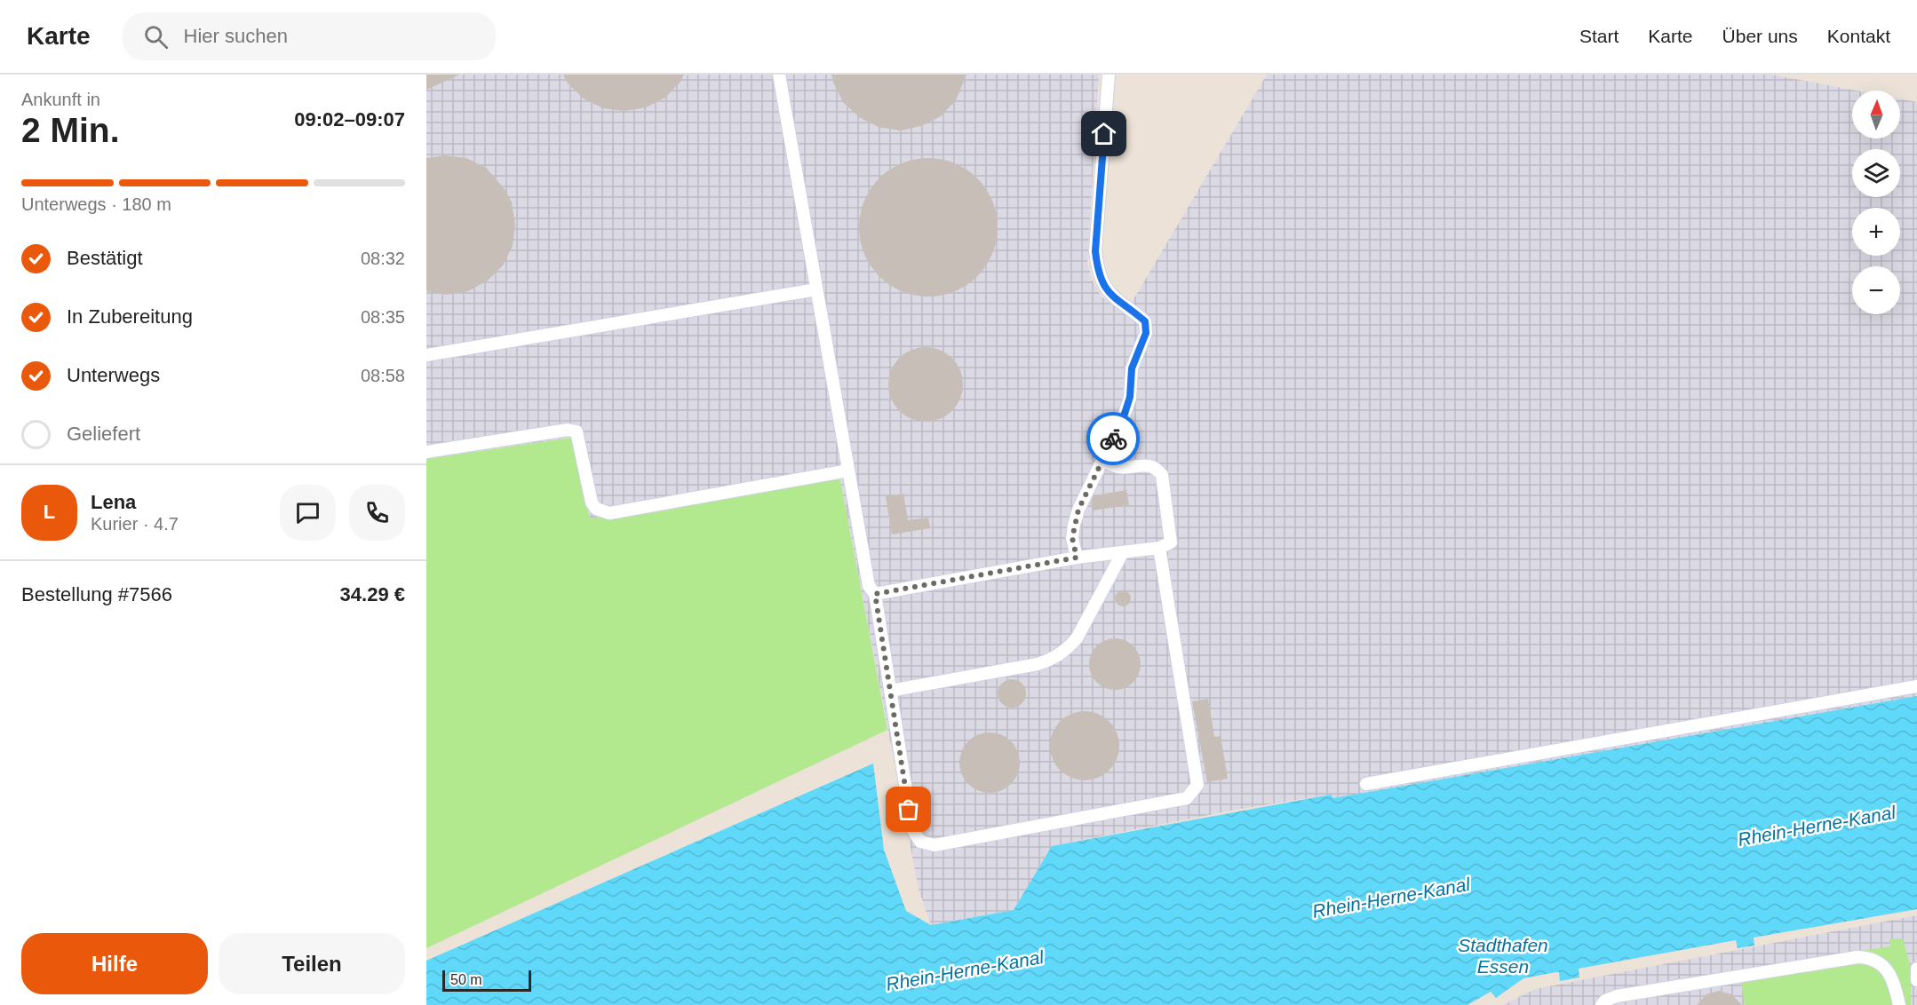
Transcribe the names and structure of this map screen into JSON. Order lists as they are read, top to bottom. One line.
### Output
{"water":["Rhein-Herne-Kanal","Stadthafen Essen"],"scale_bar":"50 m","north":"top","page":{"header":"Karte","search":"Hier suchen","nav":["Start","Karte","Über uns","Kontakt"],"heading":["2 Min.","Ankunft in","09:02–09:07"],"panel":["Lena","Kurier · 4.7","Bestellung #7566","34.29 €"],"map_buttons":["+","−"],"bar":"Unterwegs · 180 m","list":[["Bestätigt","08:32"],["In Zubereitung","08:35"],["Unterwegs","08:58"],"Geliefert"],"round":"L","buttons":["Hilfe","Teilen"],"scale":"50 m"}}
